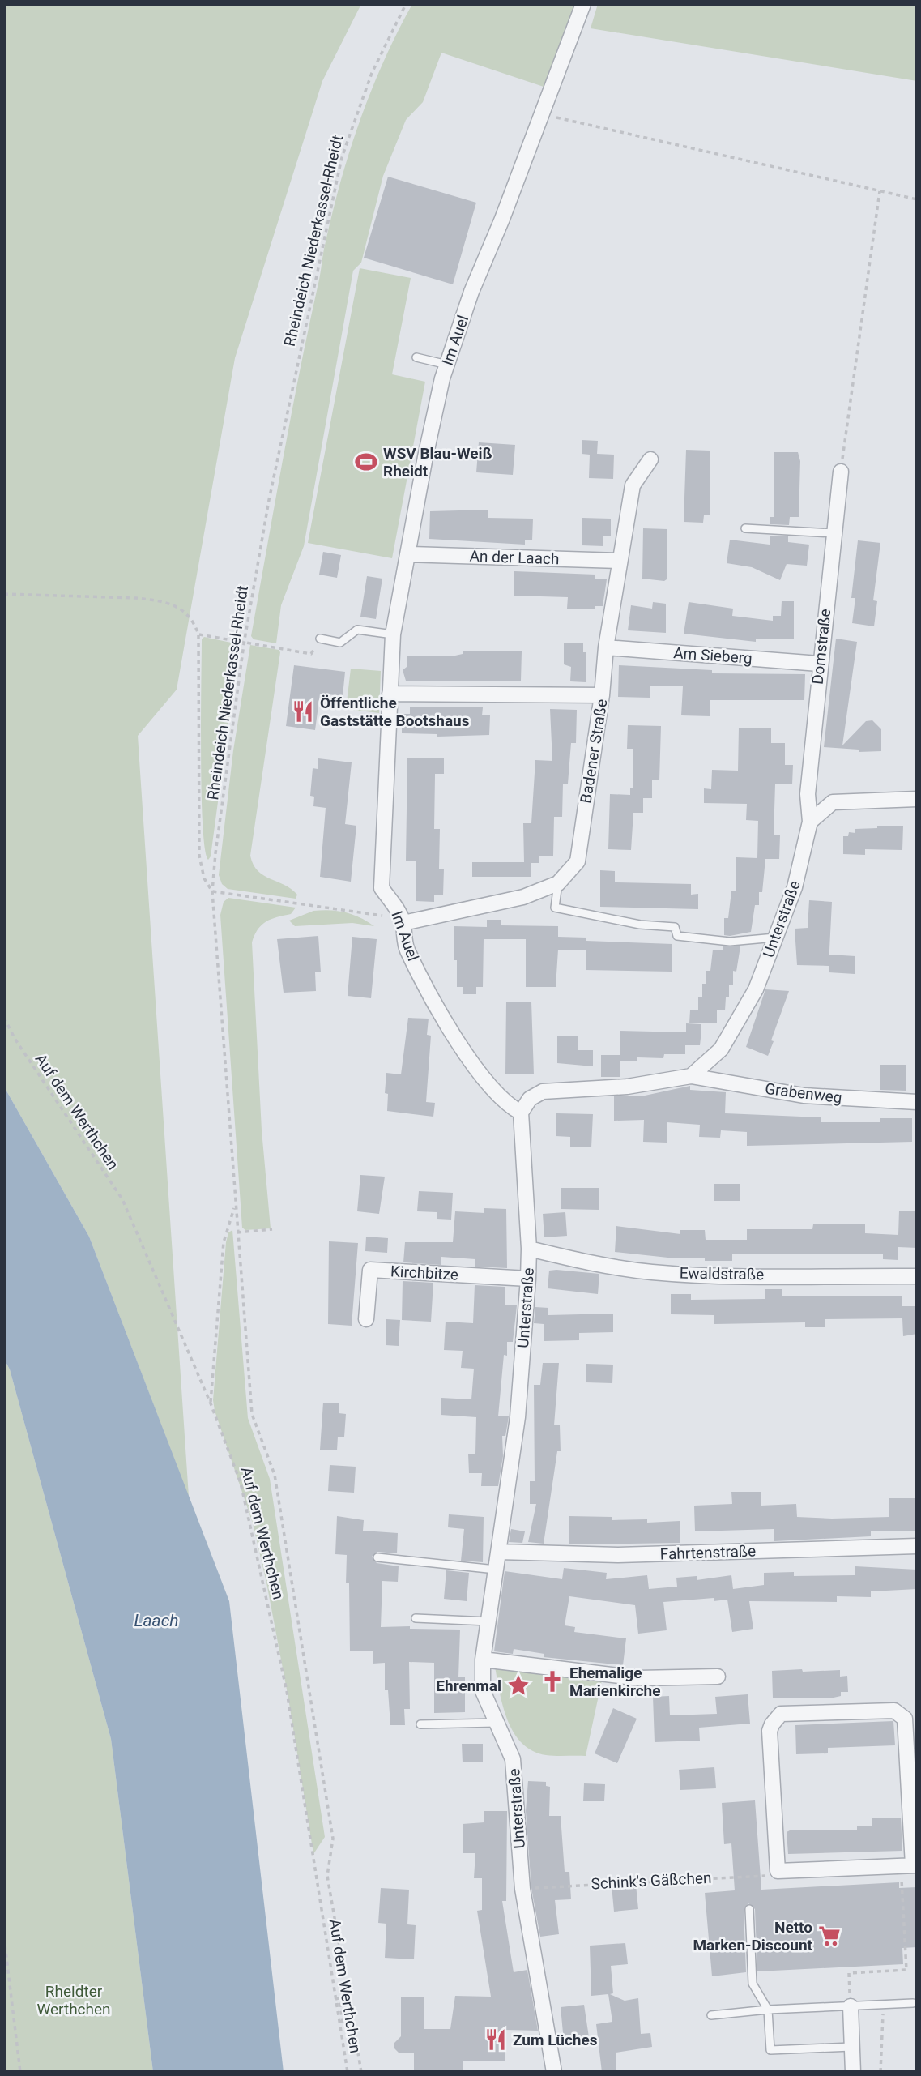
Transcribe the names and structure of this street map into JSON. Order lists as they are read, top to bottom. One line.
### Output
{"streets":{"street":["Im Auel","An der Laach","Domstraße","Am Sieberg","Badener Straße","Unterstraße","Grabenweg","Kirchbitze","Ewaldstraße","Fahrtenstraße"],"path":["Rheindeich Niederkassel-Rheidt","Auf dem Werthchen","Schink's Gäßchen"]},"crossings":[["Rheindeich Niederkassel-Rheidt","Auf dem Werthchen"],["Im Auel","An der Laach"],["Im Auel","Badener Straße"],["Im Auel","Unterstraße"],["An der Laach","Badener Straße"],["Domstraße","Am Sieberg"],["Domstraße","Unterstraße"],["Am Sieberg","Badener Straße"],["Unterstraße","Grabenweg"],["Unterstraße","Kirchbitze"],["Unterstraße","Ewaldstraße"],["Unterstraße","Fahrtenstraße"],["Unterstraße","Schink's Gäßchen"]],"water":["Laach"],"parks":["Rheidter Werthchen"],"places":{"sports":["WSV Blau-Weiß Rheidt"],"restaurant":["Öffentliche Gaststätte Bootshaus","Zum Lüches"],"church":["Ehemalige Marienkirche"],"place":["Ehrenmal"],"supermarket":["Netto Marken-Discount"]}}
